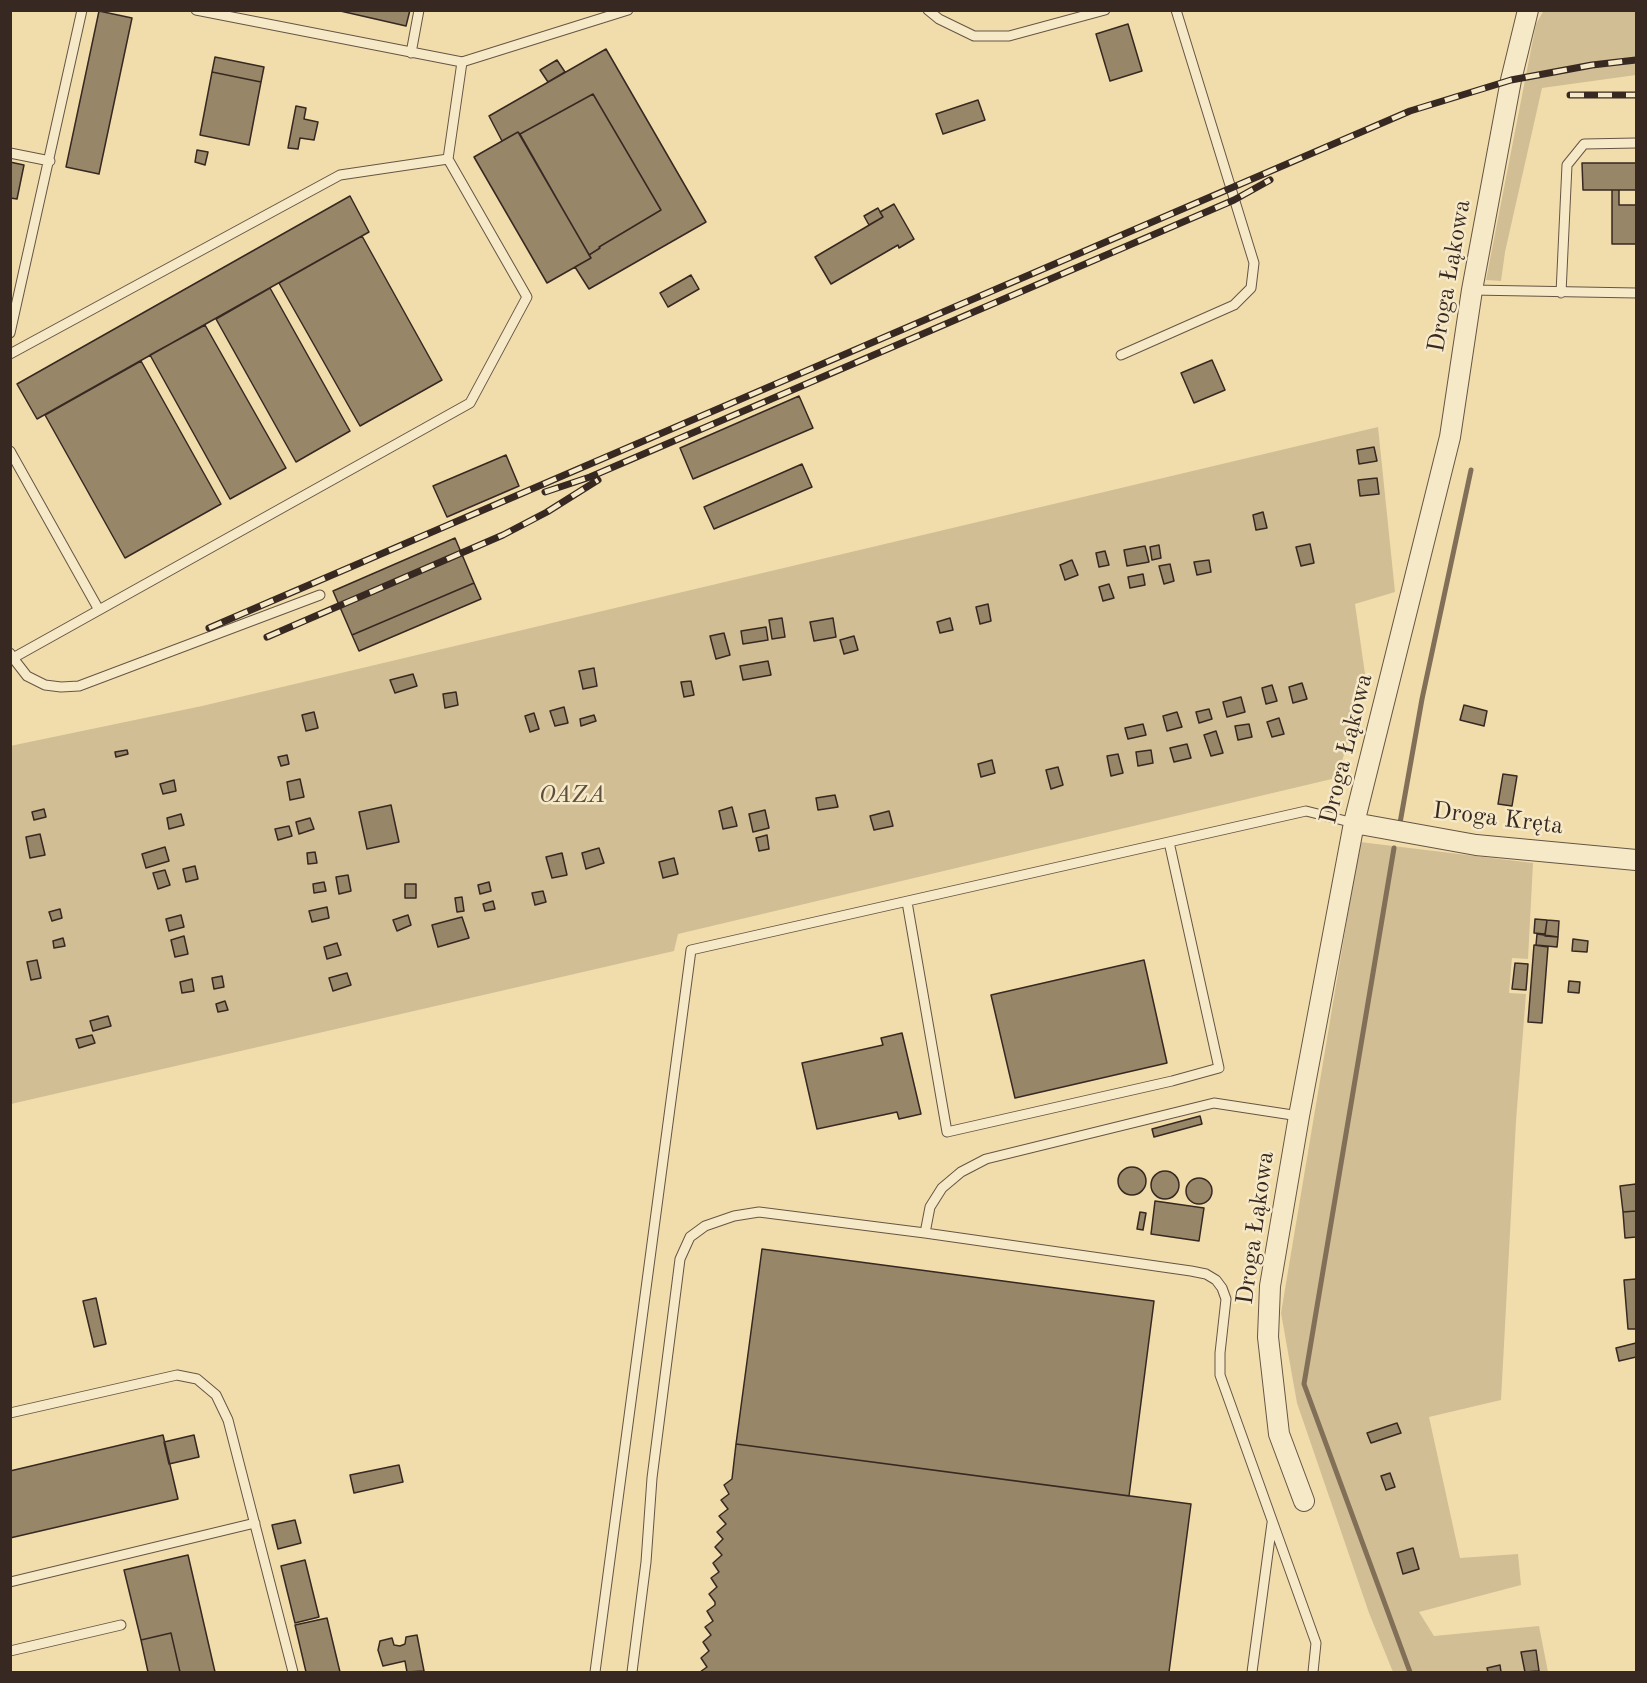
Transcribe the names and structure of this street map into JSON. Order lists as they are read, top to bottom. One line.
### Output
{"streets":{"street":["Droga Łąkowa","Droga Kręta"]},"crossings":[["Droga Łąkowa","Droga Kręta"]],"parks":["OAZA"]}
